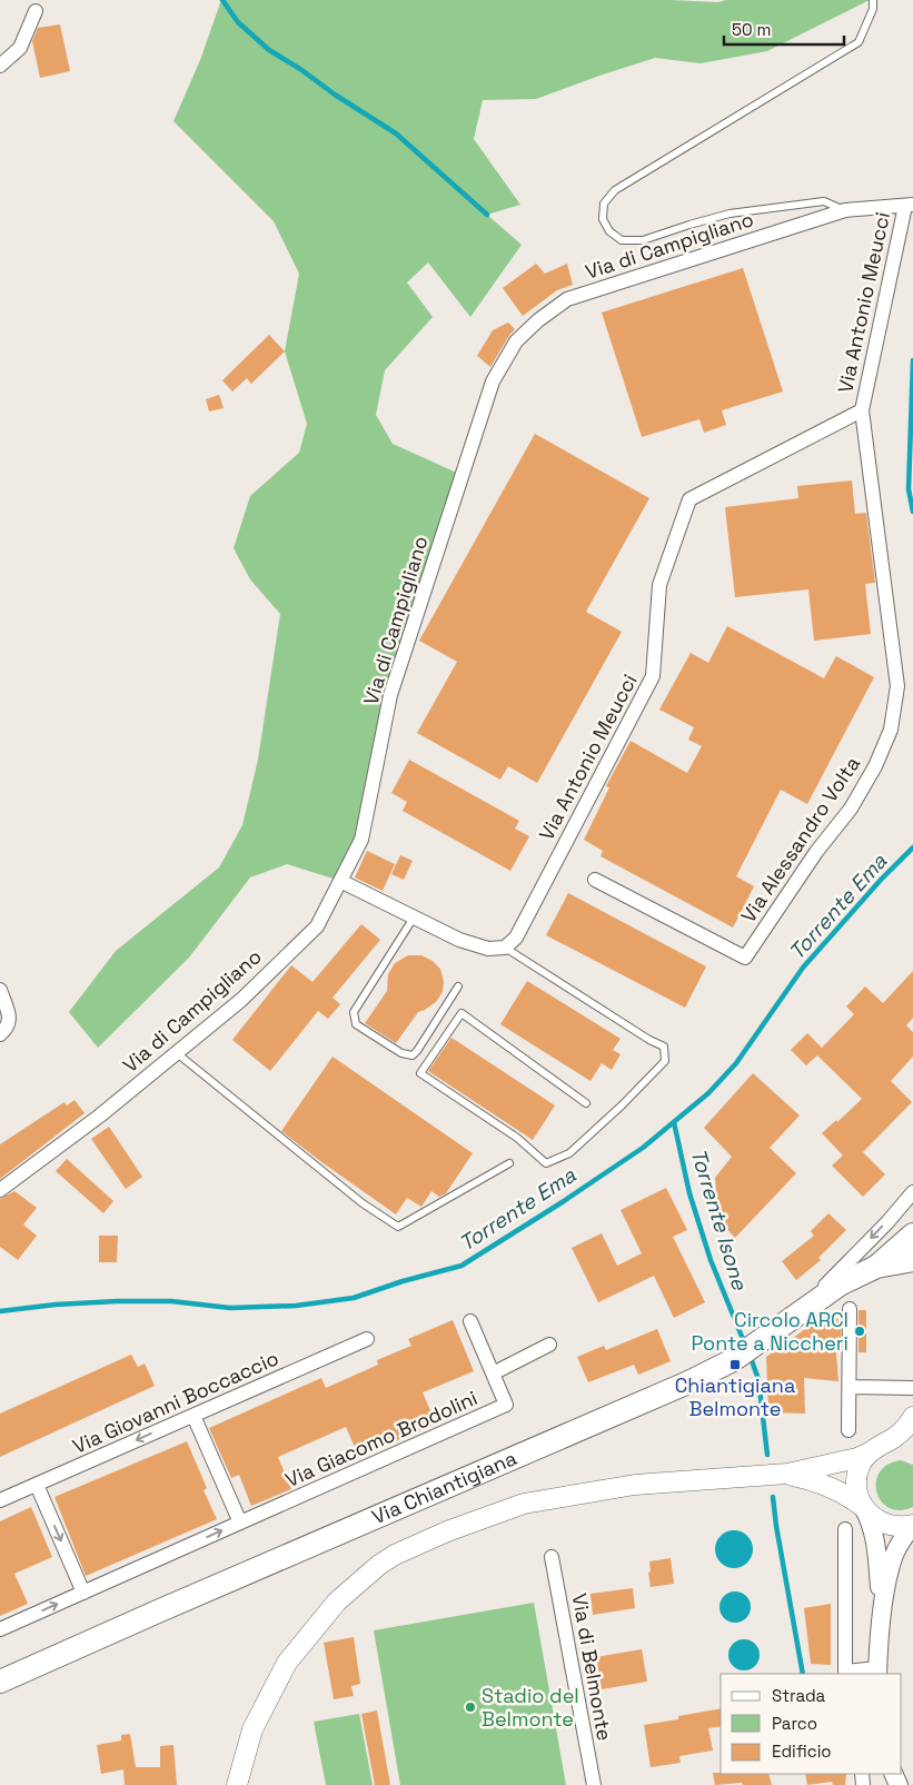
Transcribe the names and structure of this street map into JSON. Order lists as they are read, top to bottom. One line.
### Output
{"streets":{"main road":["Via Chiantigiana"],"street":["Via di Campigliano","Via Antonio Meucci","Via Alessandro Volta","Via Giovanni Boccaccio","Via Giacomo Brodolini","Via di Belmonte"]},"crossings":[["Via di Campigliano","Via Antonio Meucci"],["Via Antonio Meucci","Via Alessandro Volta"]],"one_way":["Via Giovanni Boccaccio","Via Giacomo Brodolini"],"water":["Torrente Ema","Torrente Isone"],"places":{"other":["Circolo ARCI Ponte a Niccheri","Stadio del Belmonte"],"transit":["Chiantigiana Belmonte"]},"legend":["Strada","Parco","Edificio"],"scale_bar":"50 m"}
